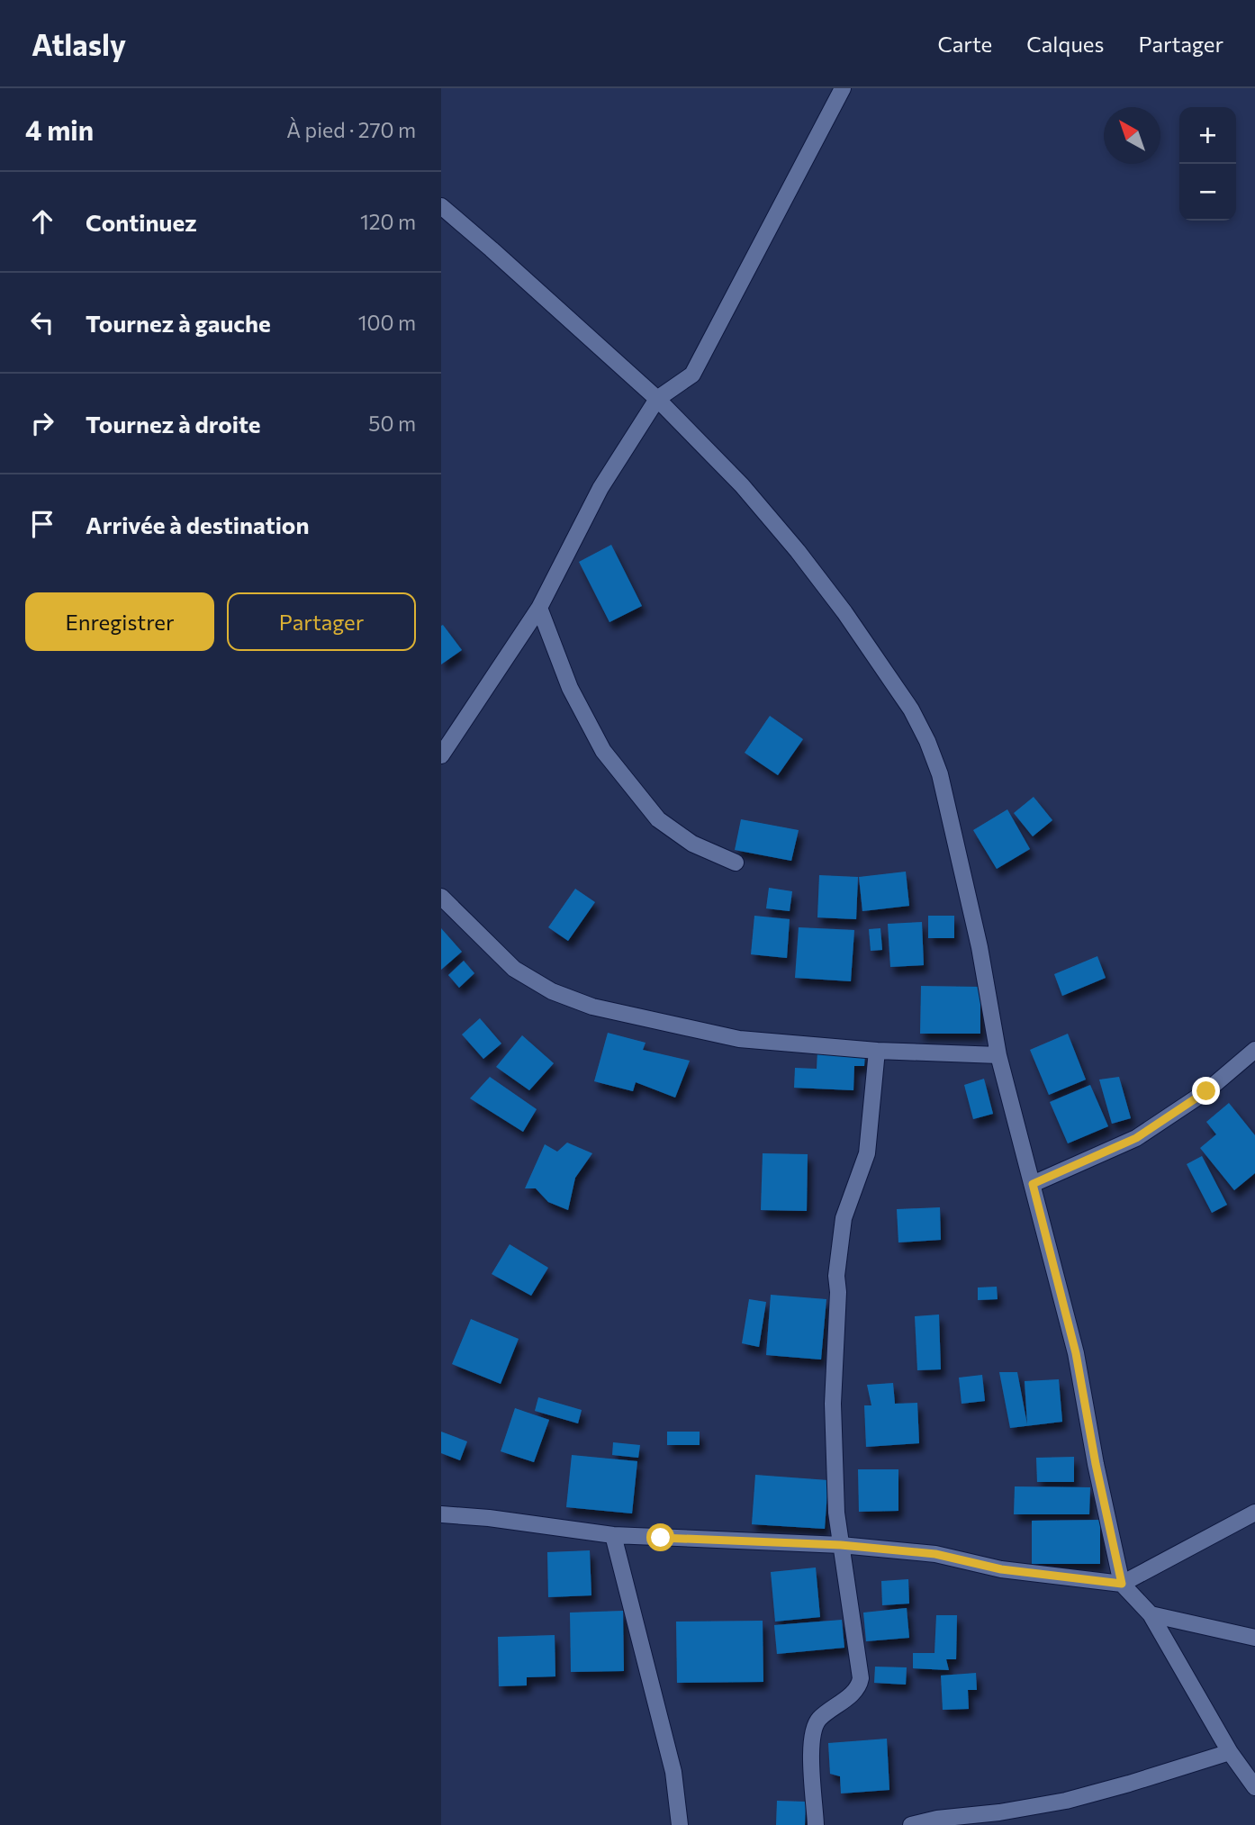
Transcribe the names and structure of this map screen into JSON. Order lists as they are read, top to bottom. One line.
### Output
{"north":"top left","page":{"header":"Atlasly","nav":["Carte","Calques","Partager"],"heading":["4 min","À pied · 270 m"],"map_buttons":["+","−"],"list":[["Continuez","120 m"],["Tournez à gauche","100 m"],["Tournez à droite","50 m"],"Arrivée à destination"],"buttons":["Enregistrer","Partager"]}}
